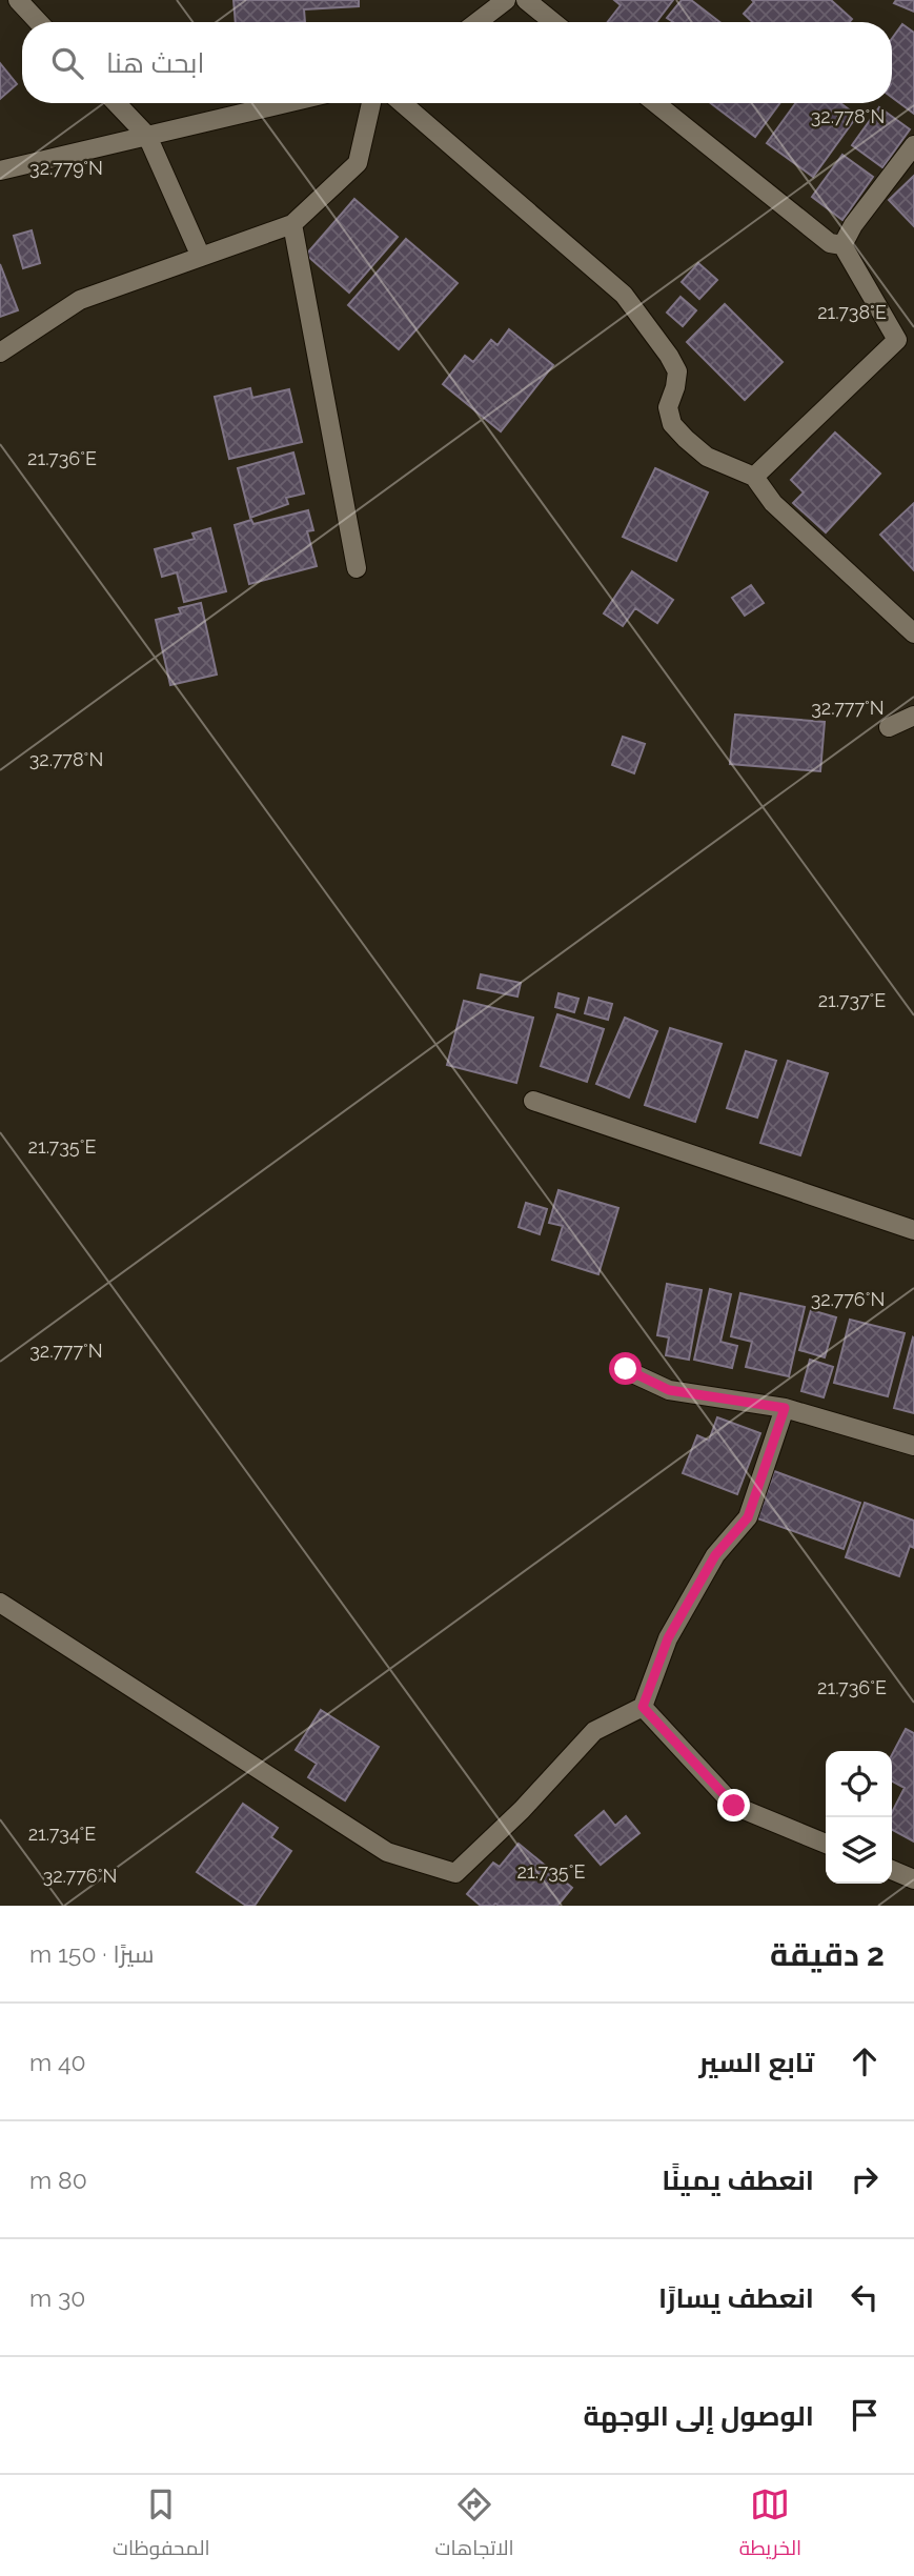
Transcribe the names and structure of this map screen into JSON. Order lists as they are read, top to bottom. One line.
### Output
{"page":{"search":"ابحث هنا","heading":["2 دقيقة","سيرًا · 150 m"],"list":[["تابع السير","40 m"],["انعطف يمينًا","80 m"],["انعطف يسارًا","30 m"],"الوصول إلى الوجهة"],"nav":["الخريطة","الاتجاهات","المحفوظات"]},"coordinates":["32.778°N","32.779°N","21.738°E","21.736°E","32.777°N","21.737°E","21.735°E","32.776°N","21.734°E"]}
